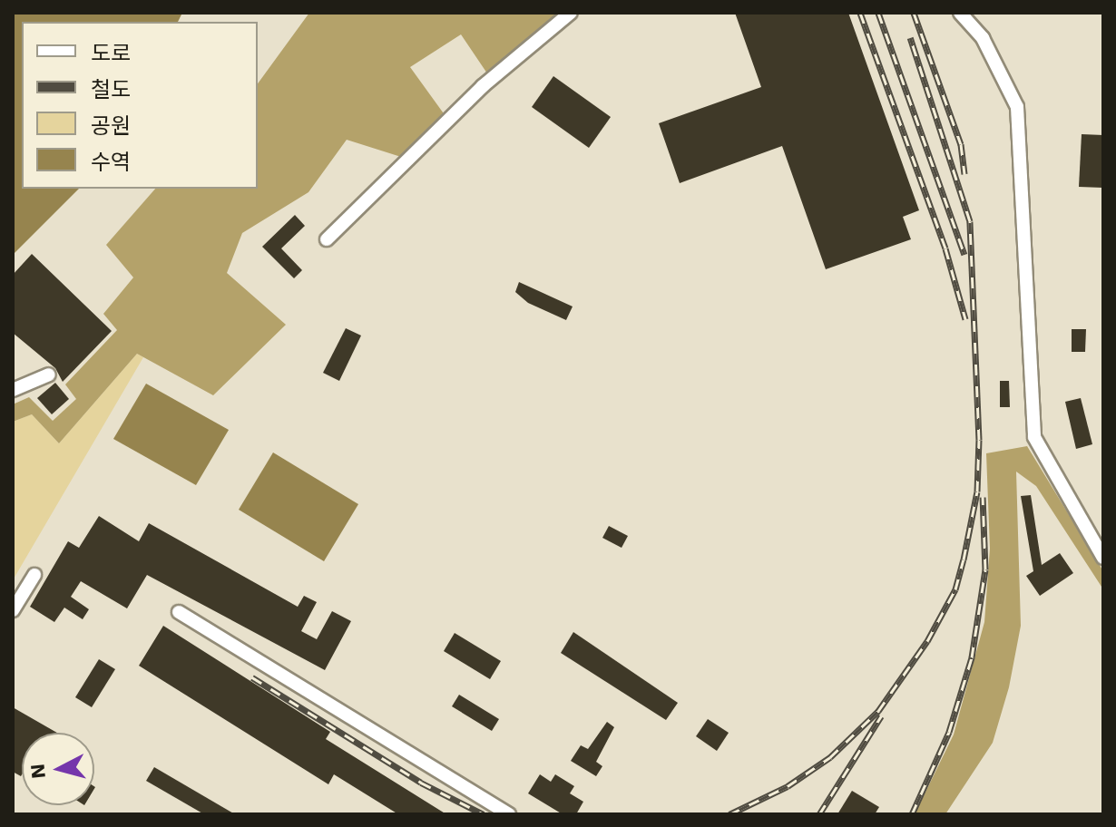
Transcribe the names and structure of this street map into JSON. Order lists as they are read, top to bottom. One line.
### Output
{"legend":["도로","철도","공원","수역"],"north":"left"}
